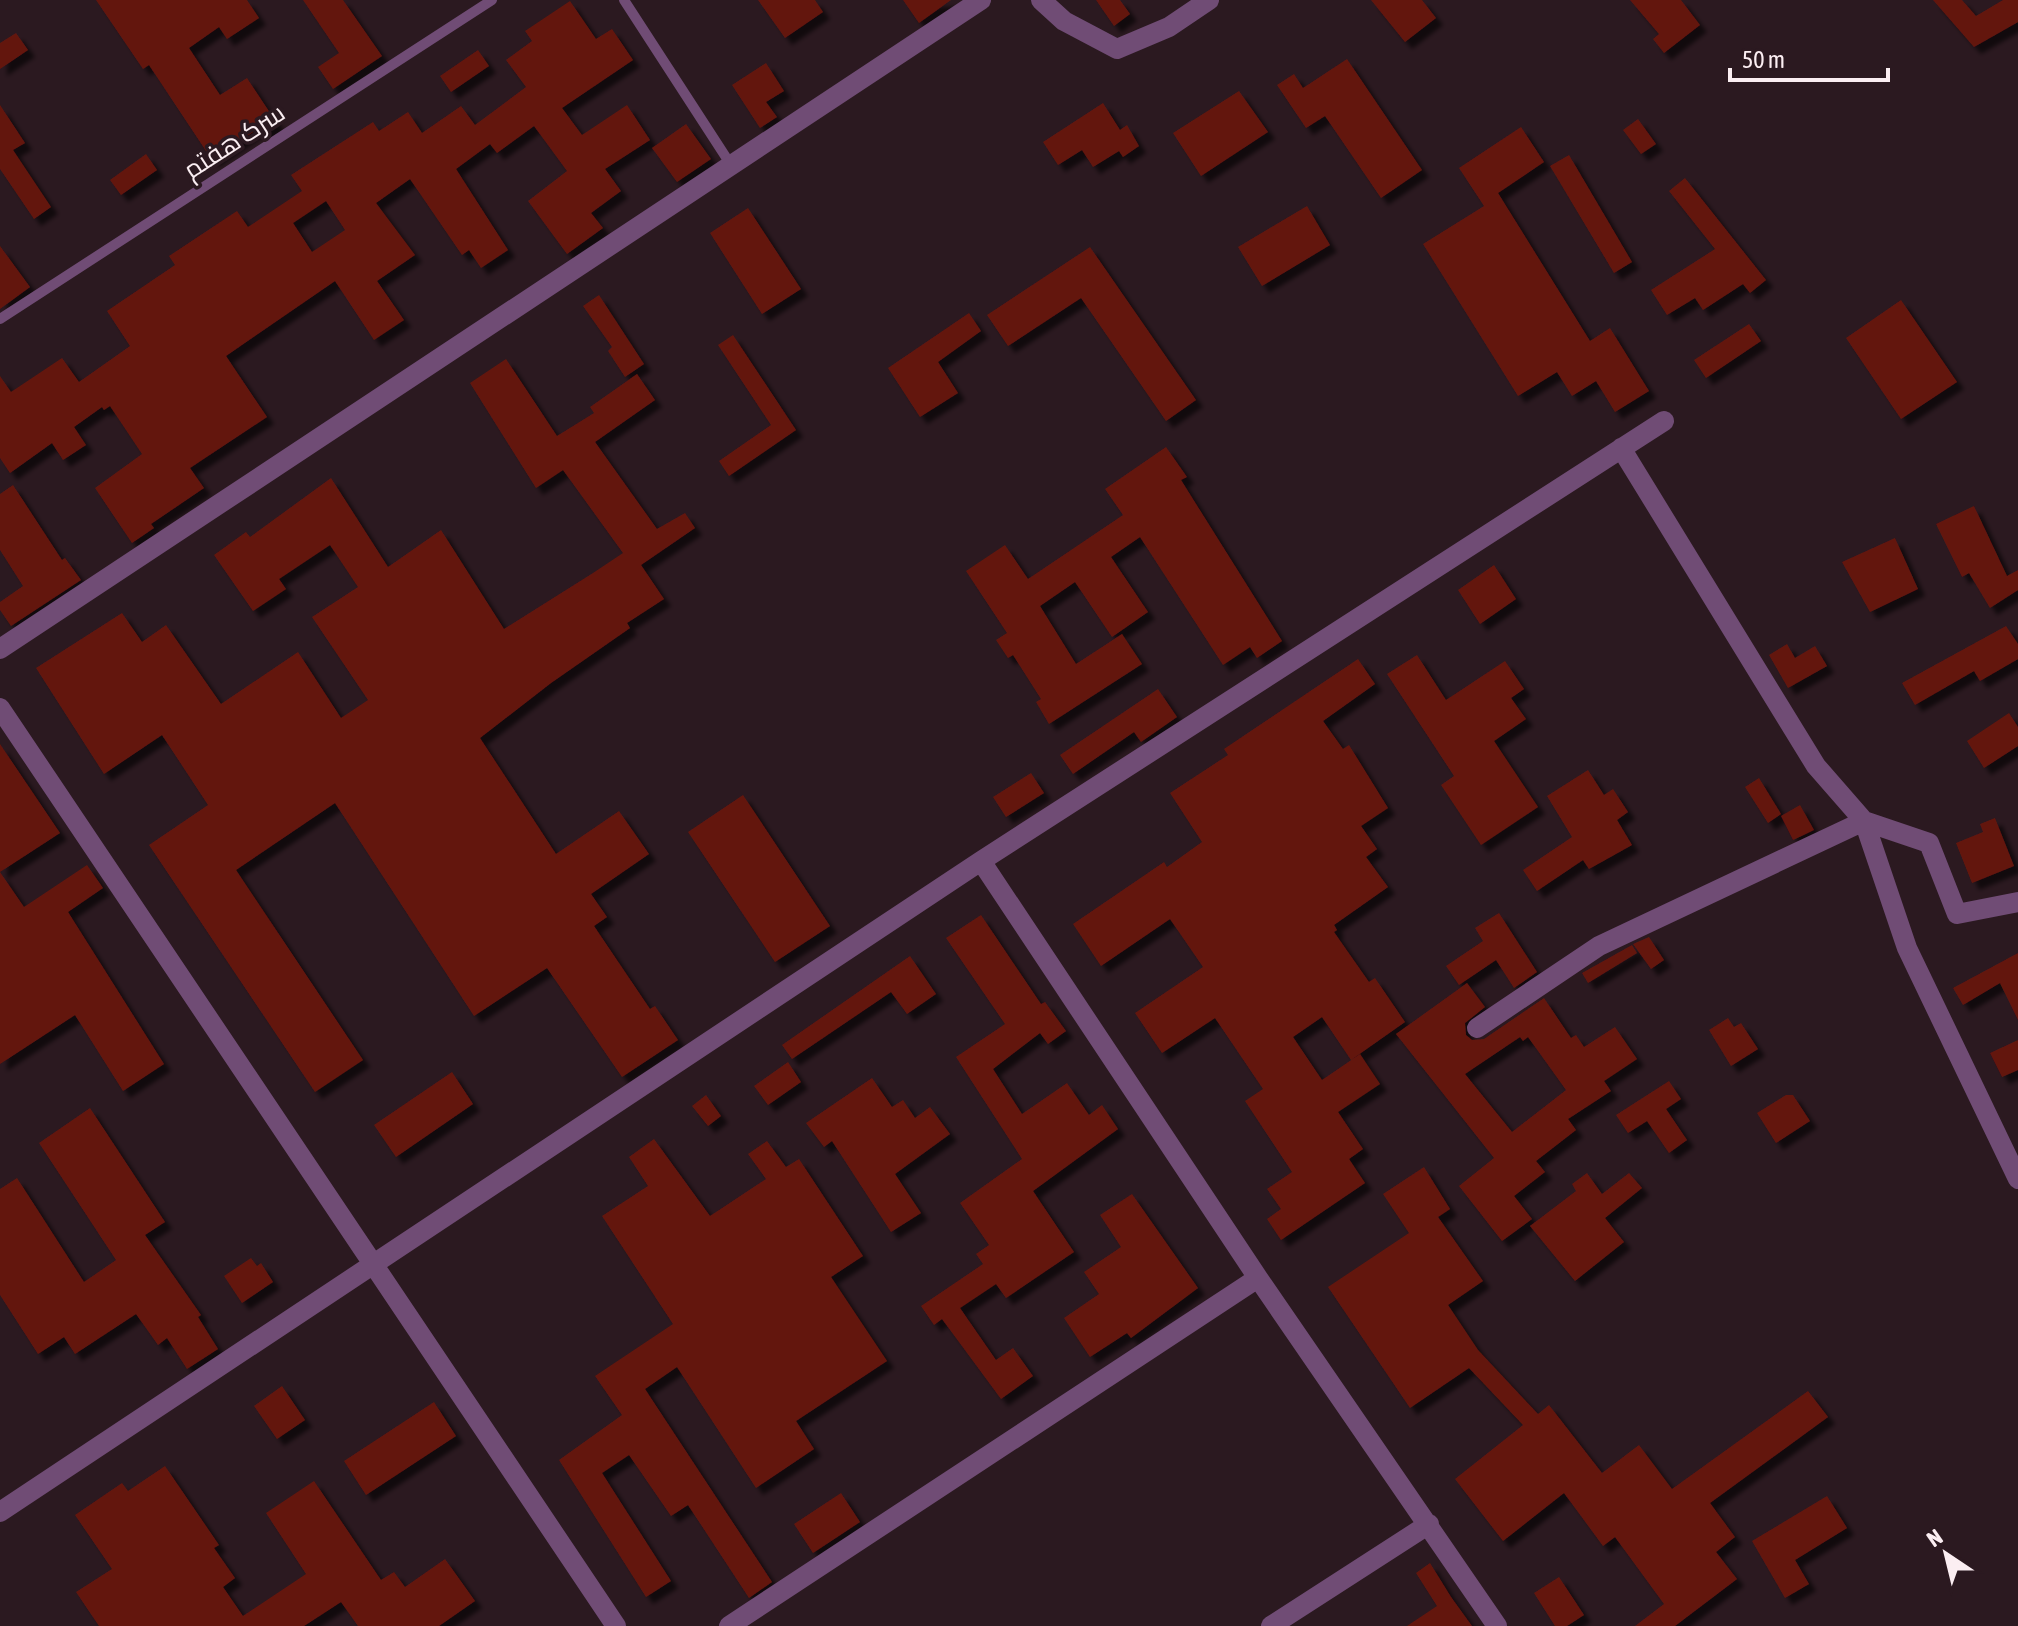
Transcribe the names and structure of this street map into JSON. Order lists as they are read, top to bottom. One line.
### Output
{"streets":{"lane":["سرک هفتم"]},"scale_bar":"50 m","north":"top left"}
